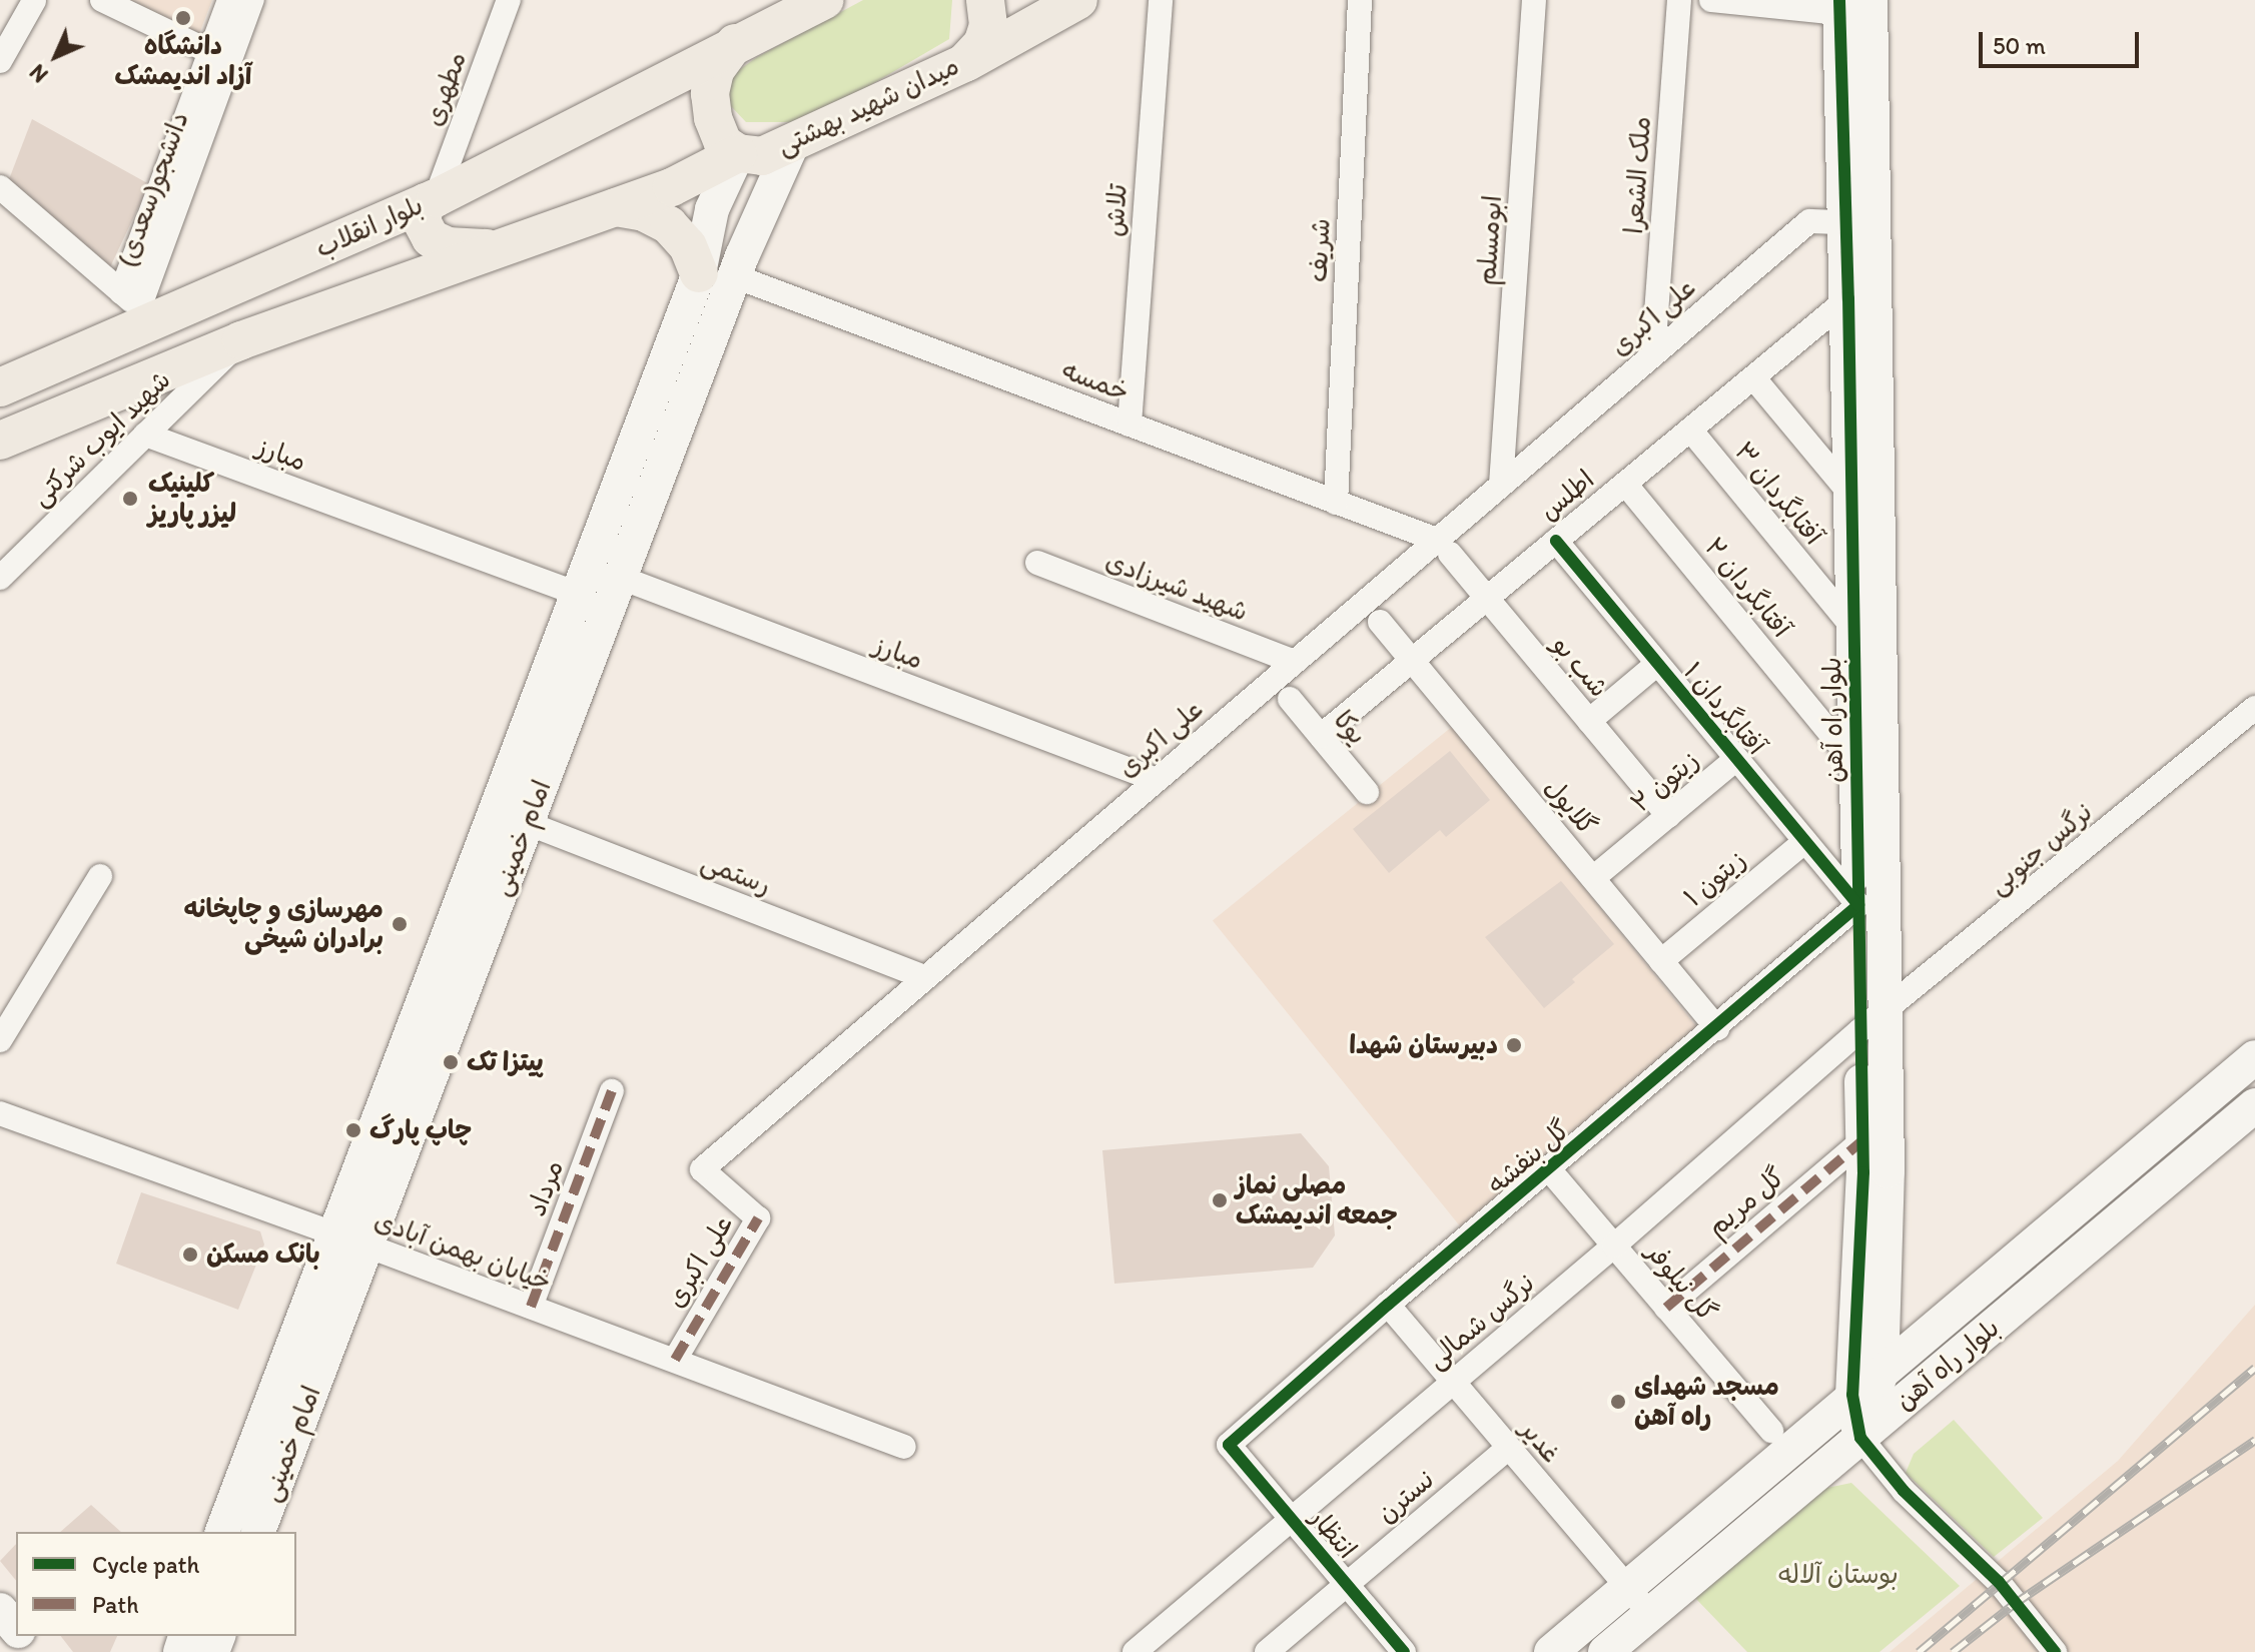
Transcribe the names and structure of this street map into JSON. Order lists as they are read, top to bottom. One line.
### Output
{"streets":{"main road":["میدان شهید بهشتی","بلوار انقلاب"],"street":["مطهری","ملک الشعرا","دانشجو(سعدی)","تلاش","ابومسلم","شریف","علی اکبری","خمسه","شهید ایوب شرکتی","مبارز","آفتابگردان ۳","اطلس","شهید شیرزادی","آفتابگردان ۲","شب بو","آفتابگردان ۱","بلوار راه آهن","یوکا","زیتون ۲","گلایول","امام خمینی","نرگس جنوبی","رستمی","زیتون ۱","گل بنفشه","مرداد","گل مریم","خیابان بهمن آبادی","گل نیلوفر","نرگس شمالی","غدیر","نسترن","انتظار"]},"crossings":[["مطهری","بلوار انقلاب"],["میدان شهید بهشتی","امام خمینی"],["ملک الشعرا","علی اکبری"],["دانشجو(سعدی)","بلوار انقلاب"],["تلاش","خمسه"],["ابومسلم","علی اکبری"],["شریف","خمسه"],["علی اکبری","خمسه"],["علی اکبری","مبارز"],["علی اکبری","شهید شیرزادی"],["علی اکبری","شب بو"],["علی اکبری","بلوار راه آهن"],["علی اکبری","رستمی"],["علی اکبری","خیابان بهمن آبادی"],["خمسه","شب بو"],["خمسه","امام خمینی"],["شهید ایوب شرکتی","مبارز"],["مبارز","امام خمینی"],["آفتابگردان ۳","اطلس"],["آفتابگردان ۳","بلوار راه آهن"],["اطلس","آفتابگردان ۲"],["اطلس","شب بو"],["اطلس","آفتابگردان ۱"],["اطلس","بلوار راه آهن"],["اطلس","یوکا"],["اطلس","گلایول"],["آفتابگردان ۲","بلوار راه آهن"],["شب بو","زیتون ۲"],["آفتابگردان ۱","بلوار راه آهن"],["آفتابگردان ۱","زیتون ۲"],["آفتابگردان ۱","زیتون ۱"],["آفتابگردان ۱","گل بنفشه"],["بلوار راه آهن","نرگس جنوبی"],["بلوار راه آهن","گل بنفشه"],["بلوار راه آهن","گل مریم"],["بلوار راه آهن","نرگس شمالی"],["بلوار راه آهن","غدیر"],["زیتون ۲","گلایول"],["گلایول","زیتون ۱"],["گلایول","گل بنفشه"],["امام خمینی","رستمی"],["امام خمینی","خیابان بهمن آبادی"],["نرگس جنوبی","نرگس شمالی"],["گل بنفشه","گل نیلوفر"],["گل بنفشه","غدیر"],["گل بنفشه","انتظار"],["مرداد","خیابان بهمن آبادی"],["گل مریم","گل نیلوفر"],["گل نیلوفر","نرگس شمالی"],["نرگس شمالی","غدیر"],["نرگس شمالی","انتظار"],["غدیر","نسترن"],["نسترن","انتظار"]],"parks":["بوستان آلاله"],"places":["دانشگاه آزاد اندیمشک","کلینیک لیزر پاریز","مهرسازی و چاپخانه برادران شیخی","دبیرستان شهدا","پیتزا تک","چاپ پارگ","مصلی نماز جمعه اندیمشک","بانک مسکن","مسجد شهدای راه آهن"],"legend":["Cycle path","Path"],"scale_bar":"50 m","north":"bottom left"}
